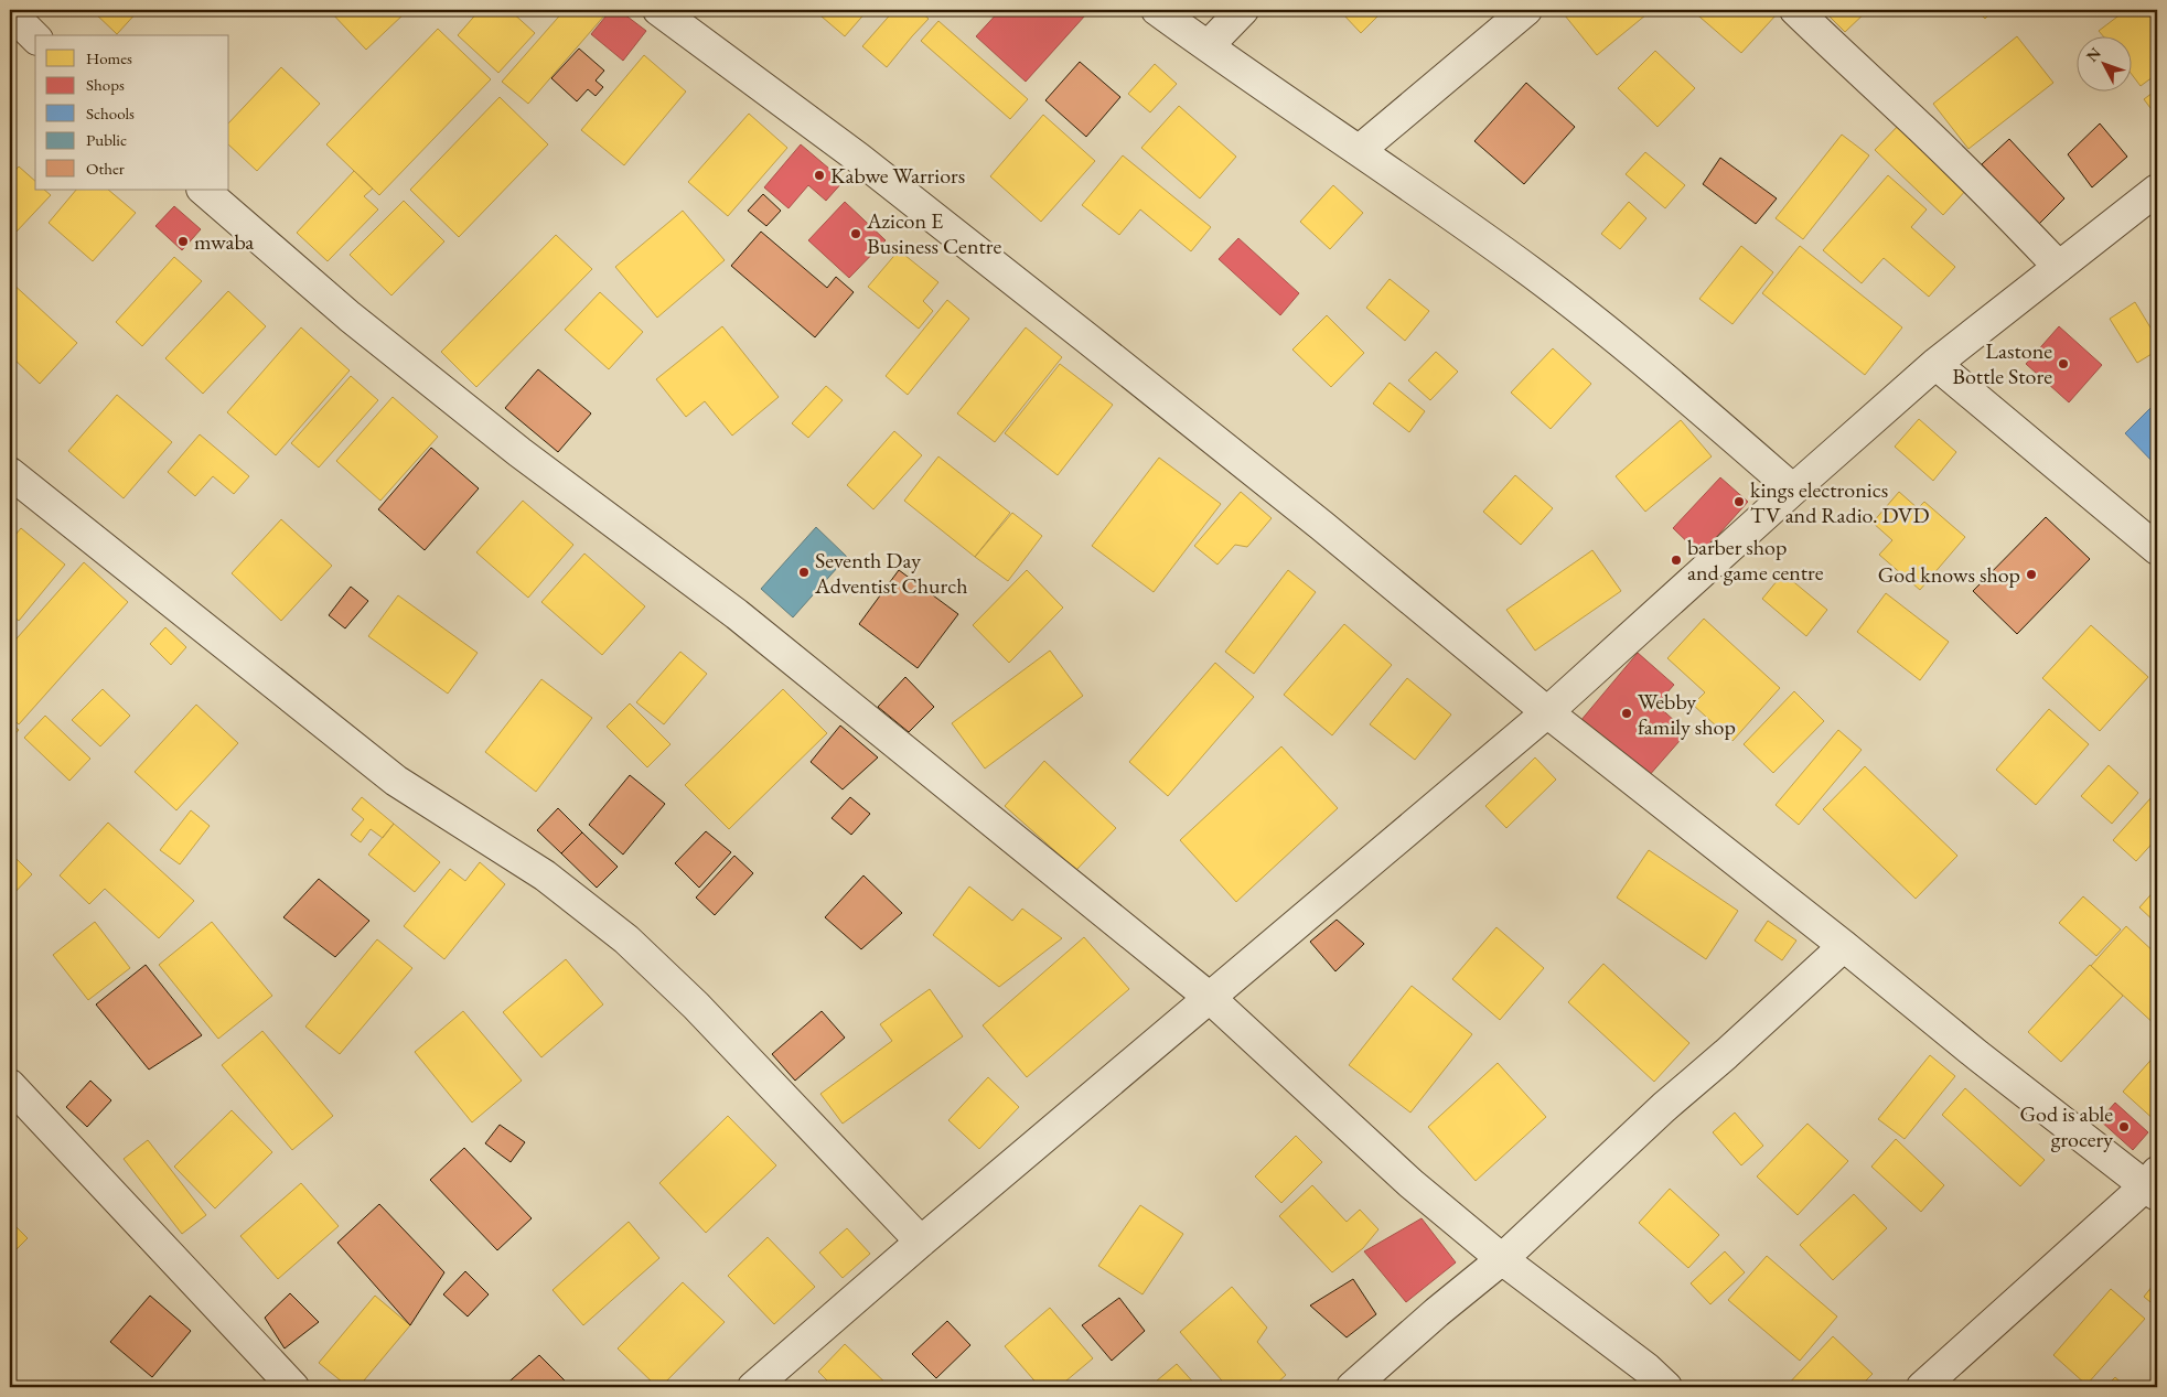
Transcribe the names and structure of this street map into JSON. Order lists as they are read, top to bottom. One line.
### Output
{"places":["Kabwe Warriors","Azicon E Business Centre","mwaba","Lastone Bottle Store","kings electronics TV and Radio. DVD","barber shop and game centre","Seventh Day Adventist Church","God knows shop","Webby family shop","God is able grocery"],"legend":["Homes","Shops","Schools","Public","Other"],"north":"top left"}
